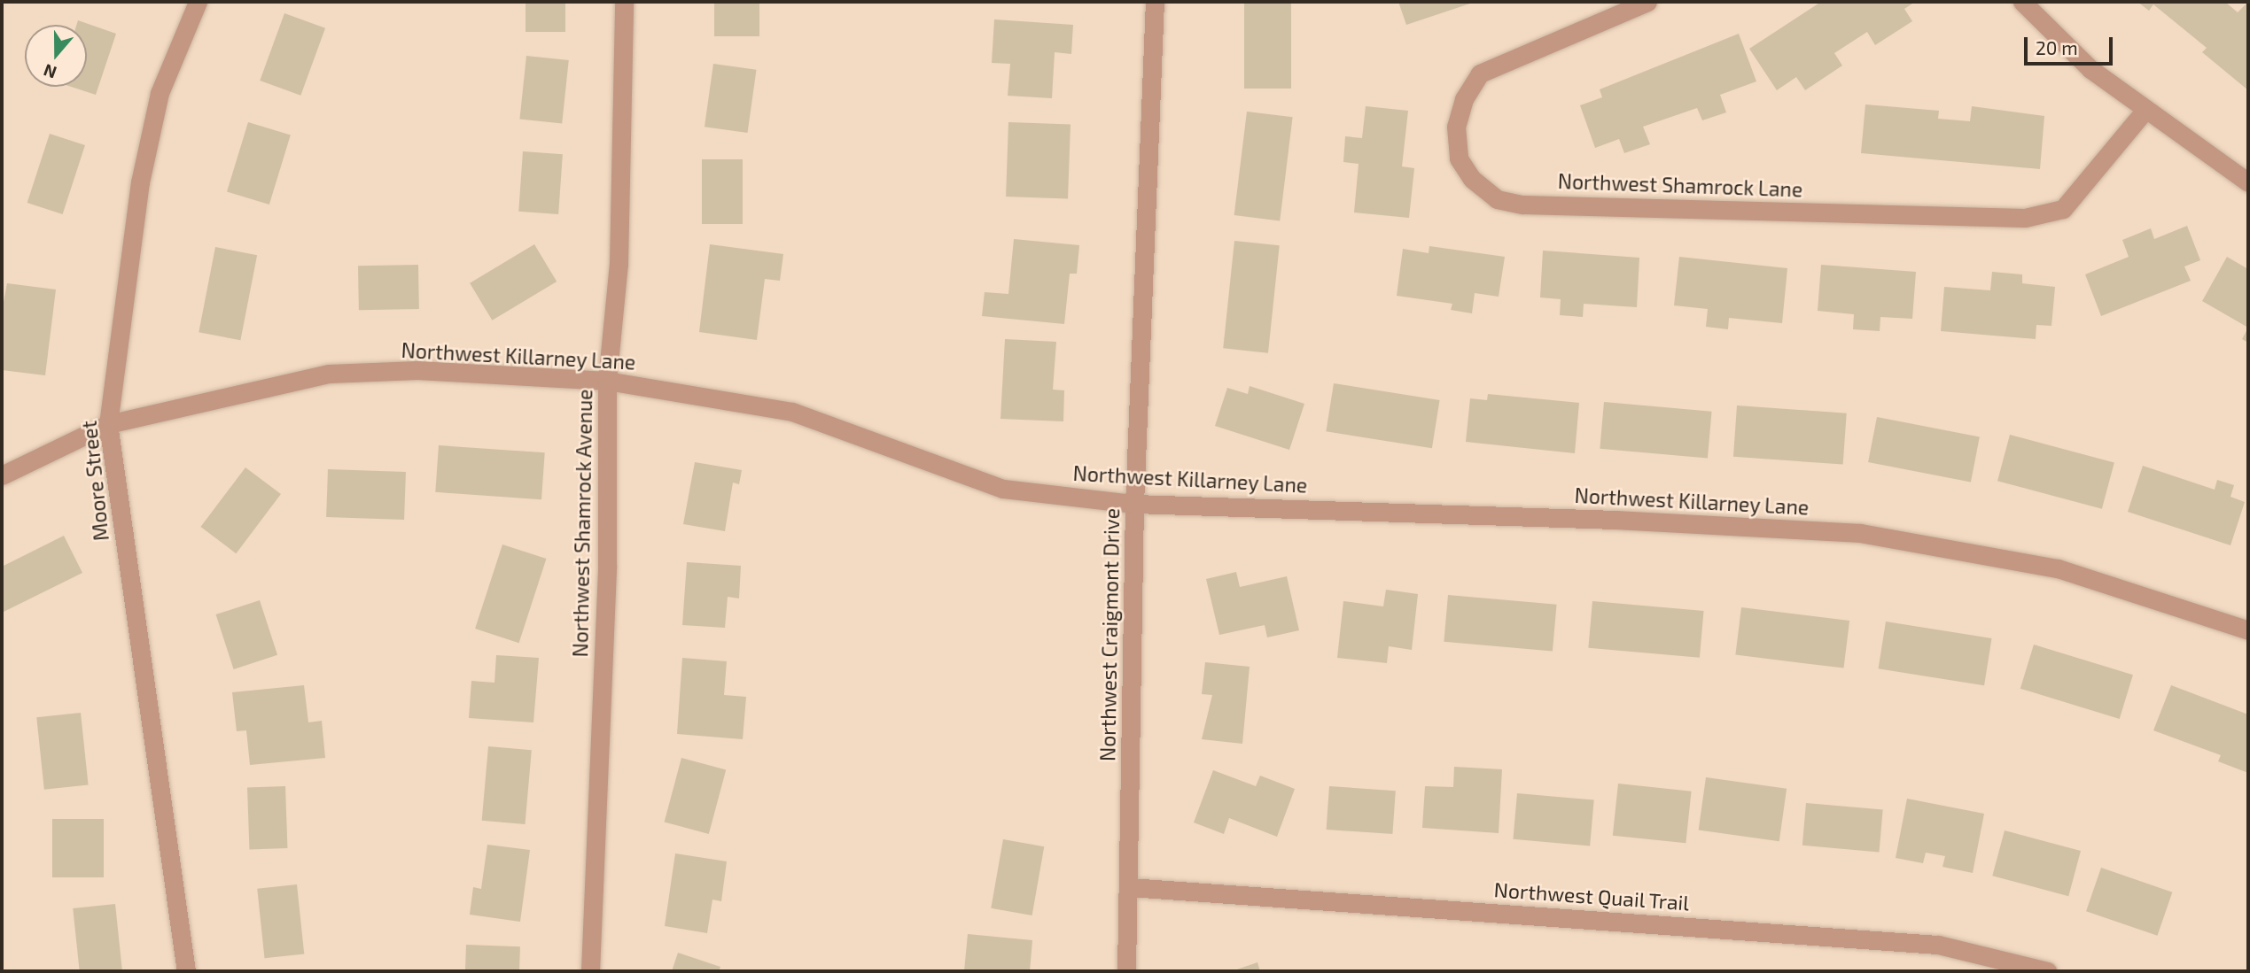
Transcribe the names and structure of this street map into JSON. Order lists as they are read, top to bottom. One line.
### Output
{"streets":{"street":["Northwest Shamrock Lane","Northwest Killarney Lane","Moore Street","Northwest Shamrock Avenue","Northwest Craigmont Drive","Northwest Quail Trail"]},"crossings":[["Northwest Killarney Lane","Moore Street"],["Northwest Killarney Lane","Northwest Shamrock Avenue"],["Northwest Killarney Lane","Northwest Craigmont Drive"],["Northwest Craigmont Drive","Northwest Quail Trail"]],"scale_bar":"20 m","north":"bottom"}
